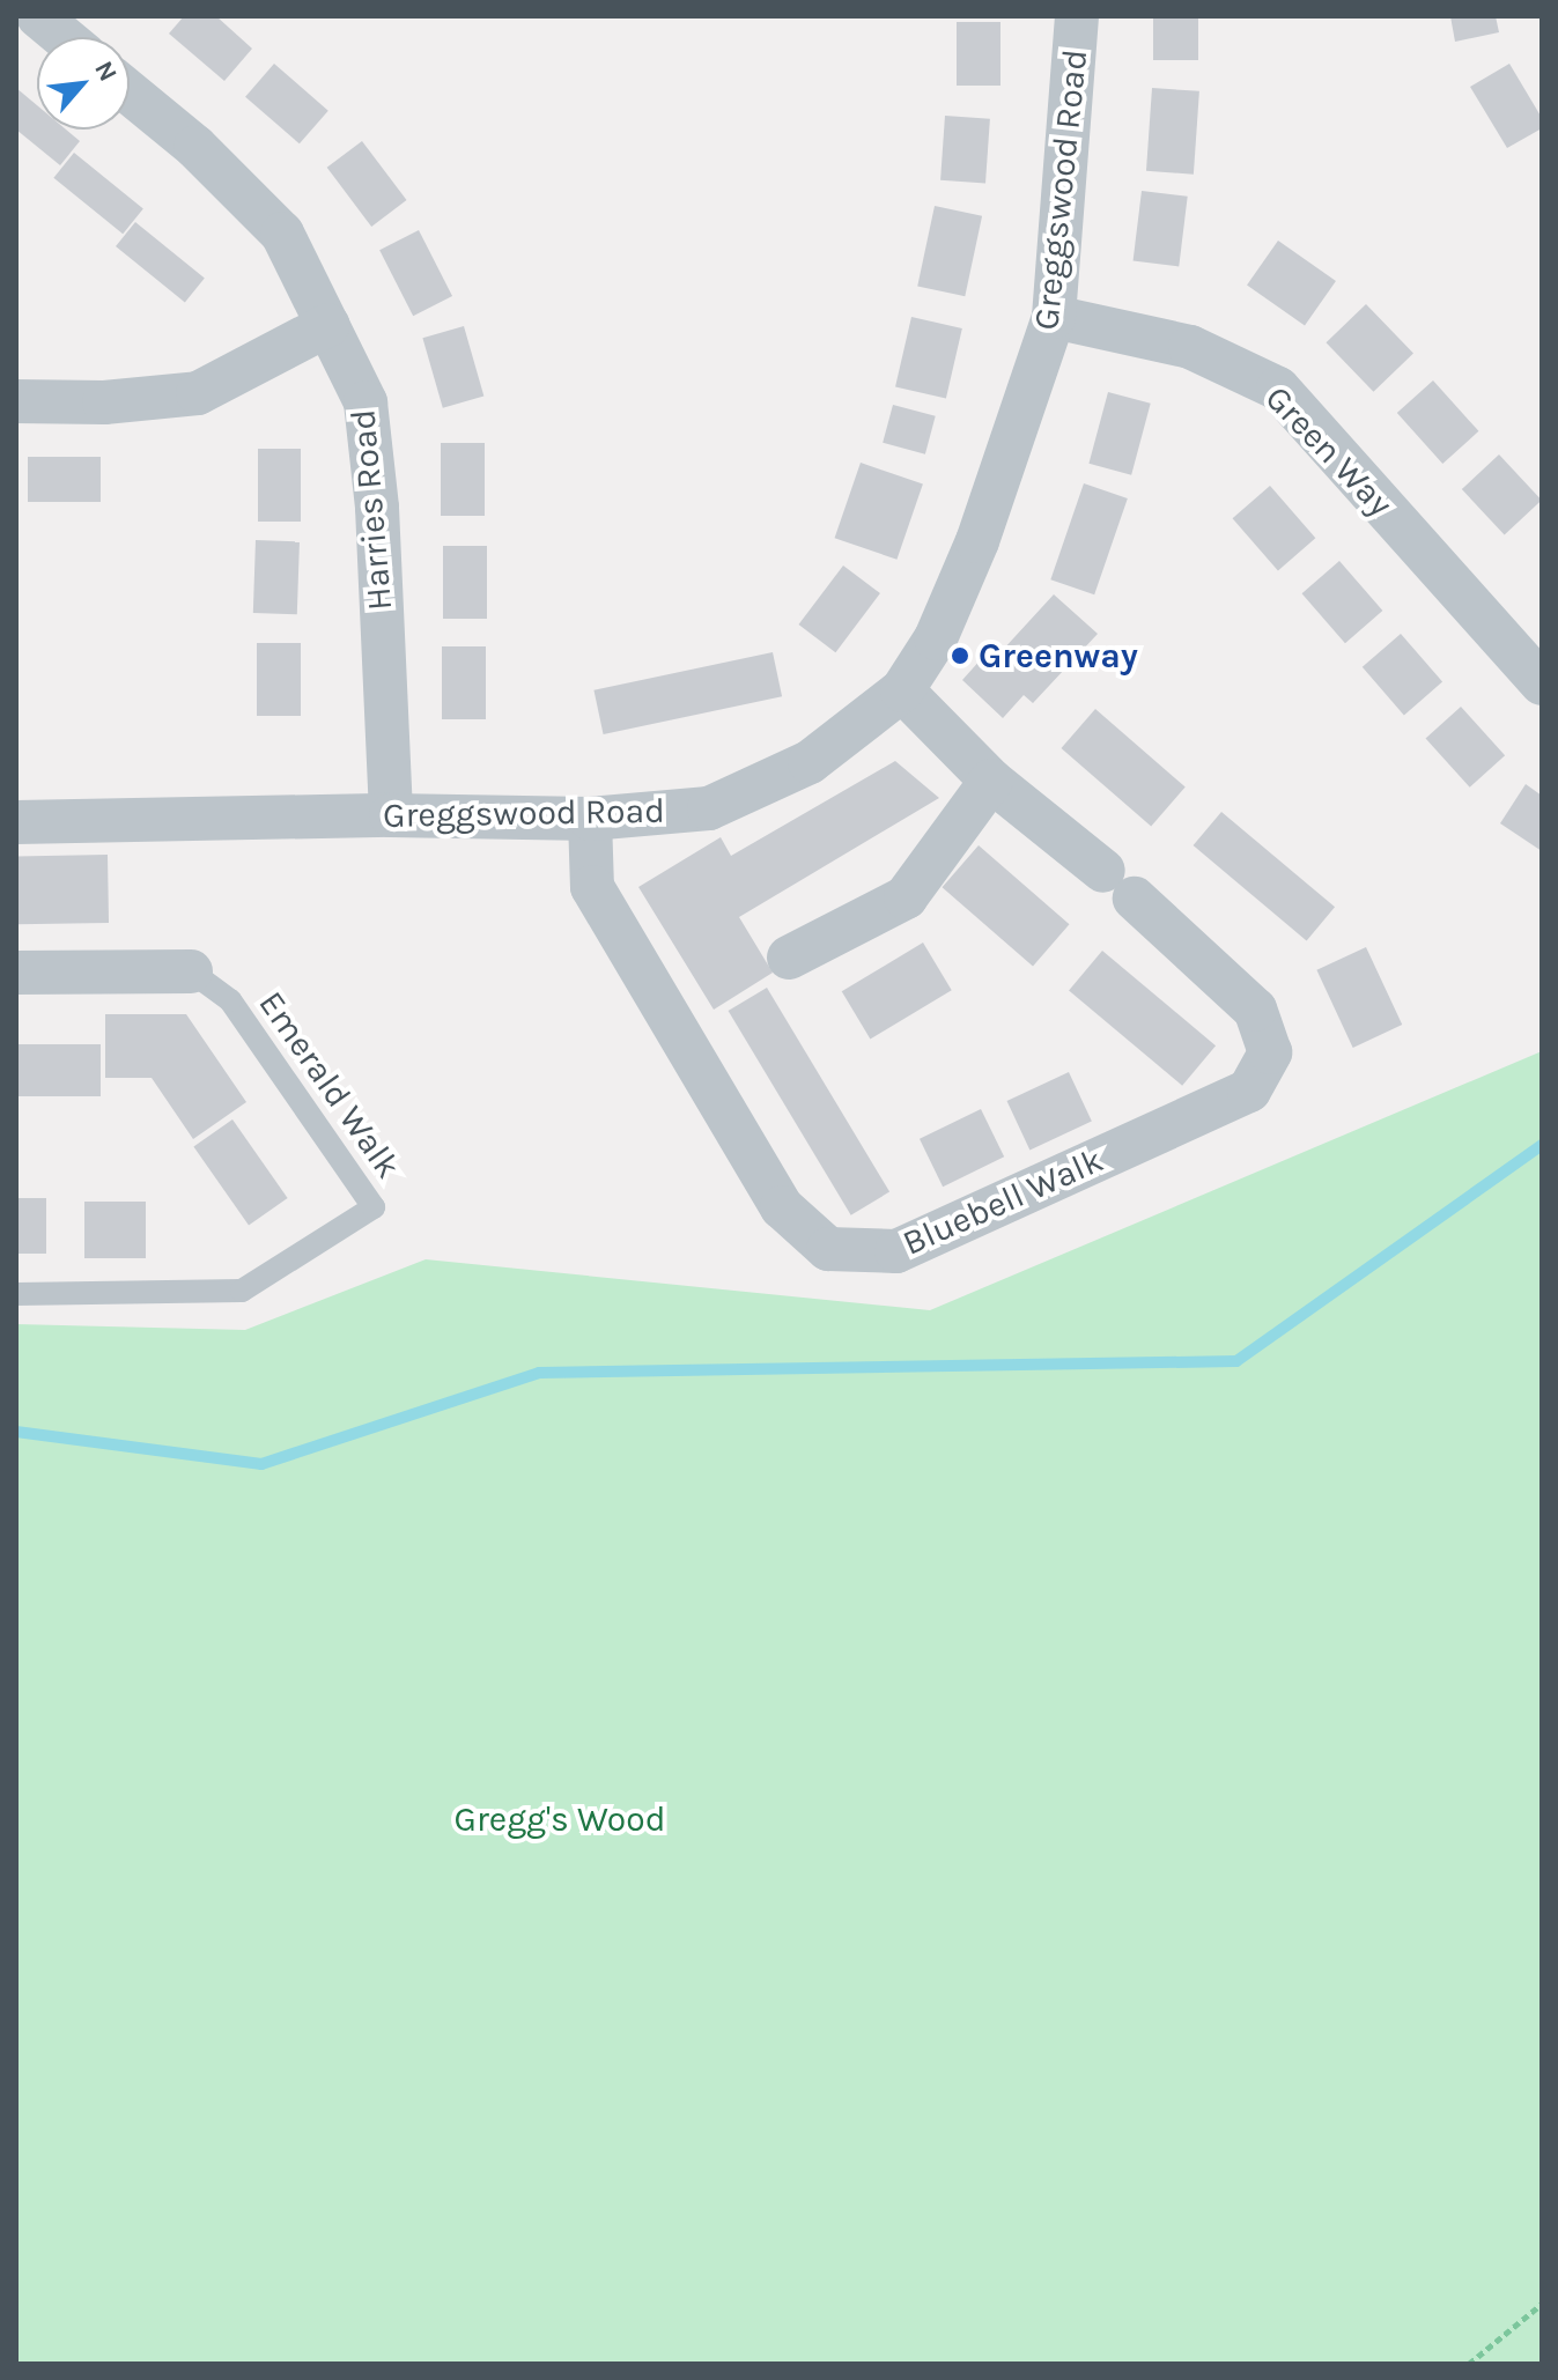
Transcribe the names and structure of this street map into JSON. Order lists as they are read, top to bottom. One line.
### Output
{"streets":{"street":["Greggswood Road","Green Way","Harries Road","Bluebell Walk"],"lane":["Emerald Walk"]},"crossings":[["Greggswood Road","Green Way"],["Greggswood Road","Harries Road"],["Greggswood Road","Bluebell Walk"]],"parks":["Gregg's Wood"],"places":["Greenway"],"north":"top right"}
